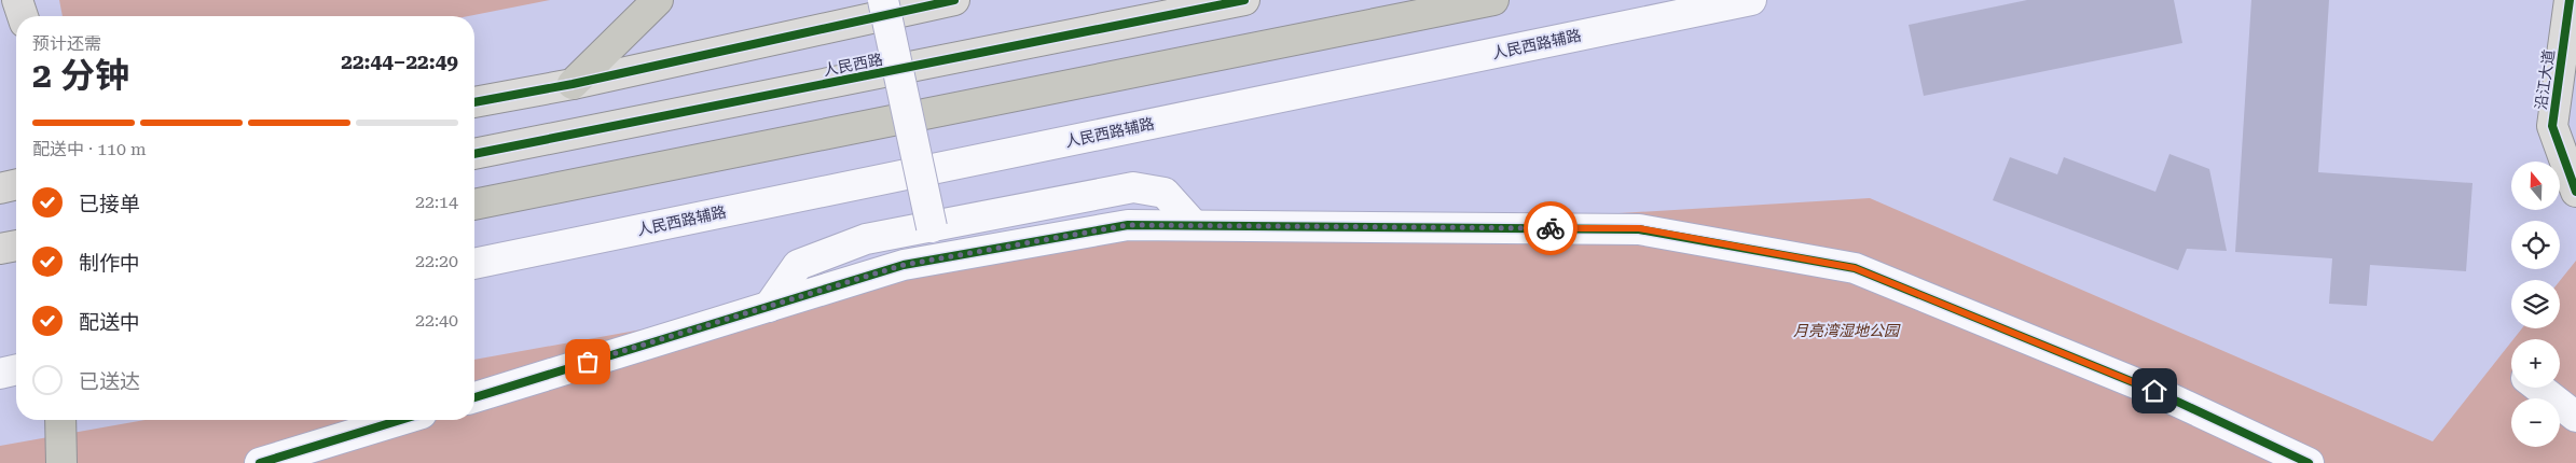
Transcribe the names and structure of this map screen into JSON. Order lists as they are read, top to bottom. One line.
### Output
{"streets":{"main road":["人民西路","沿江大道"],"street":["人民西路辅路"]},"parks":["月亮湾湿地公园"],"north":"top","page":{"heading":["2 分钟","预计还需","22:44–22:49"],"bar":"配送中 · 110 m","map_buttons":["+","−"],"list":[["已接单","22:14"],["制作中","22:20"],["配送中","22:40"],"已送达"]}}
